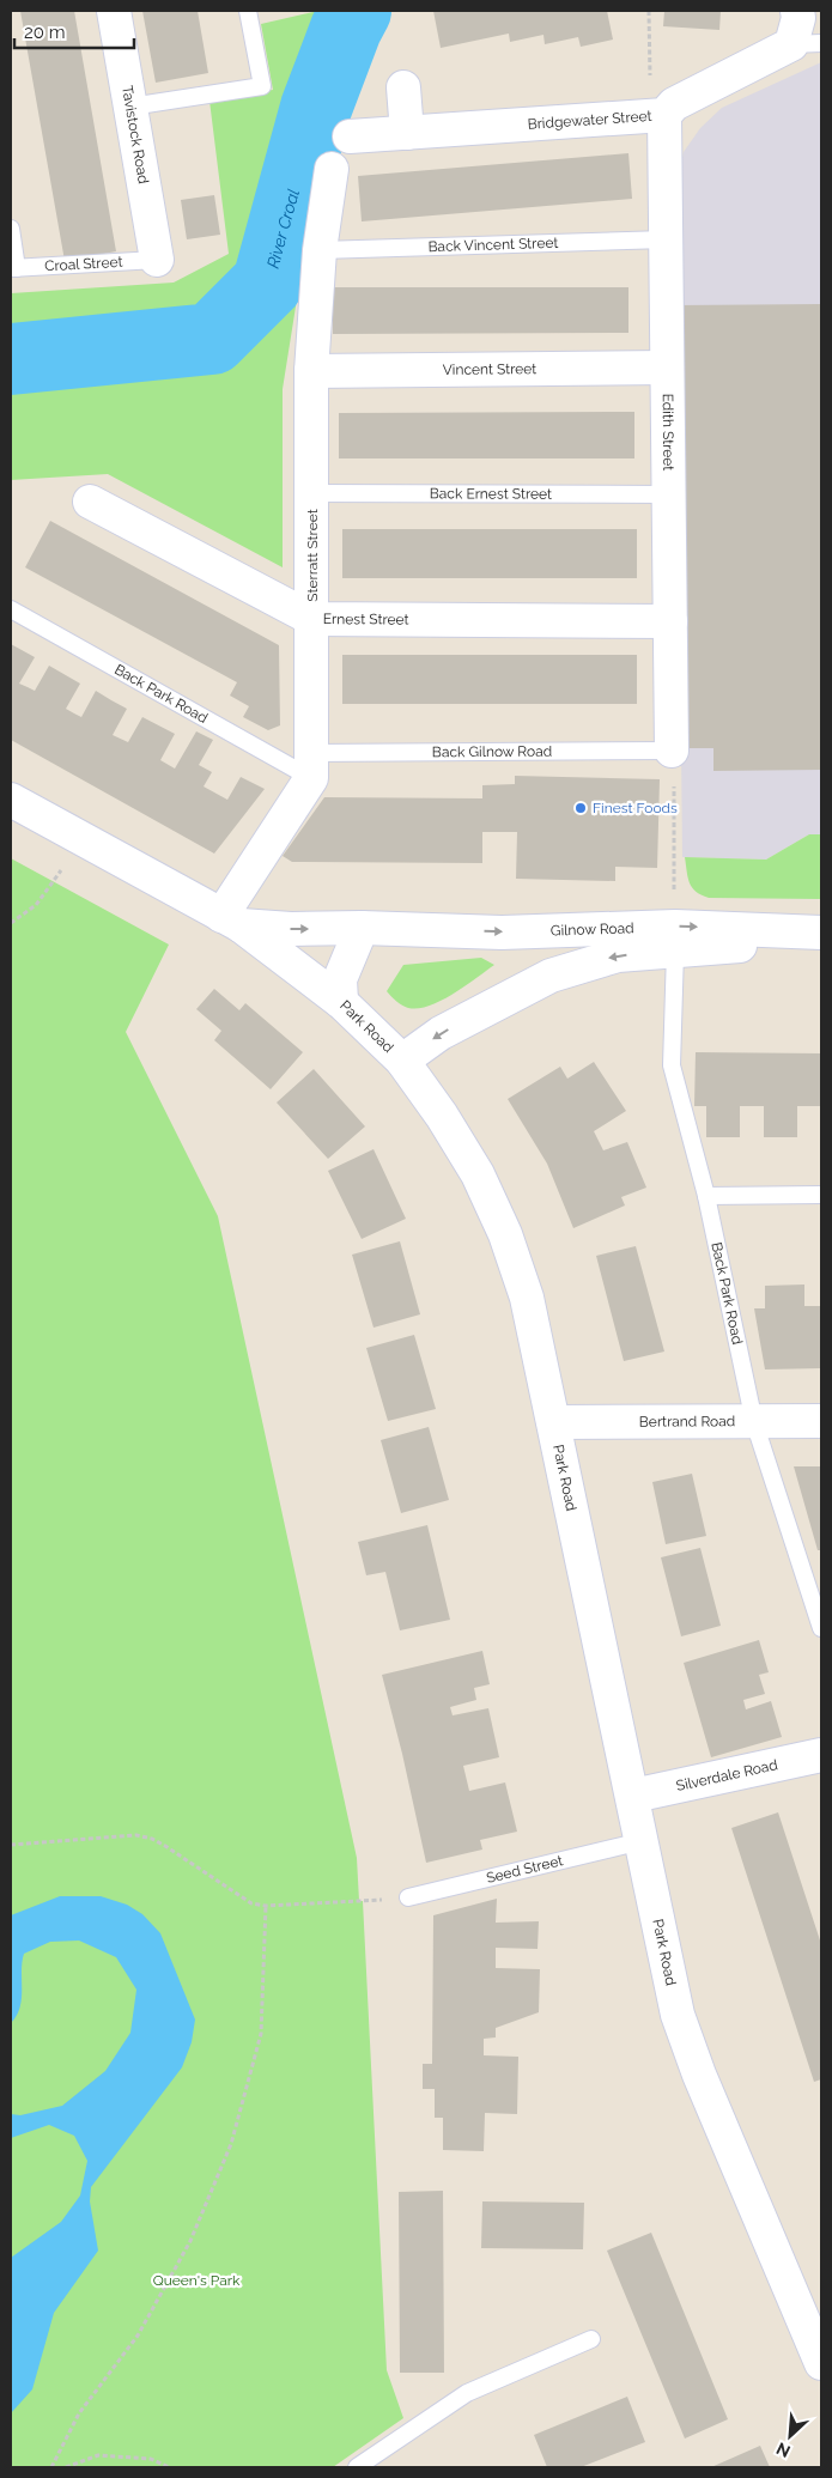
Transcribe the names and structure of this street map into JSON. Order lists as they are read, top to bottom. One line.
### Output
{"streets":{"street":["Bridgewater Street","Tavistock Road","Vincent Street","Edith Street","Sterratt Street","Ernest Street","Gilnow Road","Park Road","Bertrand Road","Silverdale Road"],"lane":["Back Vincent Street","Croal Street","Back Ernest Street","Back Park Road","Back Gilnow Road","Seed Street"]},"crossings":[["Bridgewater Street","Edith Street"],["Tavistock Road","Croal Street"],["Back Vincent Street","Edith Street"],["Back Vincent Street","Sterratt Street"],["Vincent Street","Edith Street"],["Vincent Street","Sterratt Street"],["Edith Street","Back Ernest Street"],["Edith Street","Ernest Street"],["Edith Street","Back Gilnow Road"],["Back Ernest Street","Sterratt Street"],["Sterratt Street","Ernest Street"],["Sterratt Street","Back Park Road"],["Sterratt Street","Back Gilnow Road"],["Back Park Road","Back Gilnow Road"],["Back Park Road","Gilnow Road"],["Back Park Road","Bertrand Road"],["Gilnow Road","Park Road"],["Park Road","Bertrand Road"],["Park Road","Silverdale Road"],["Park Road","Seed Street"]],"water":["River Croal"],"parks":["Queen's Park"],"places":["Finest Foods"],"scale_bar":"20 m","north":"bottom left"}
